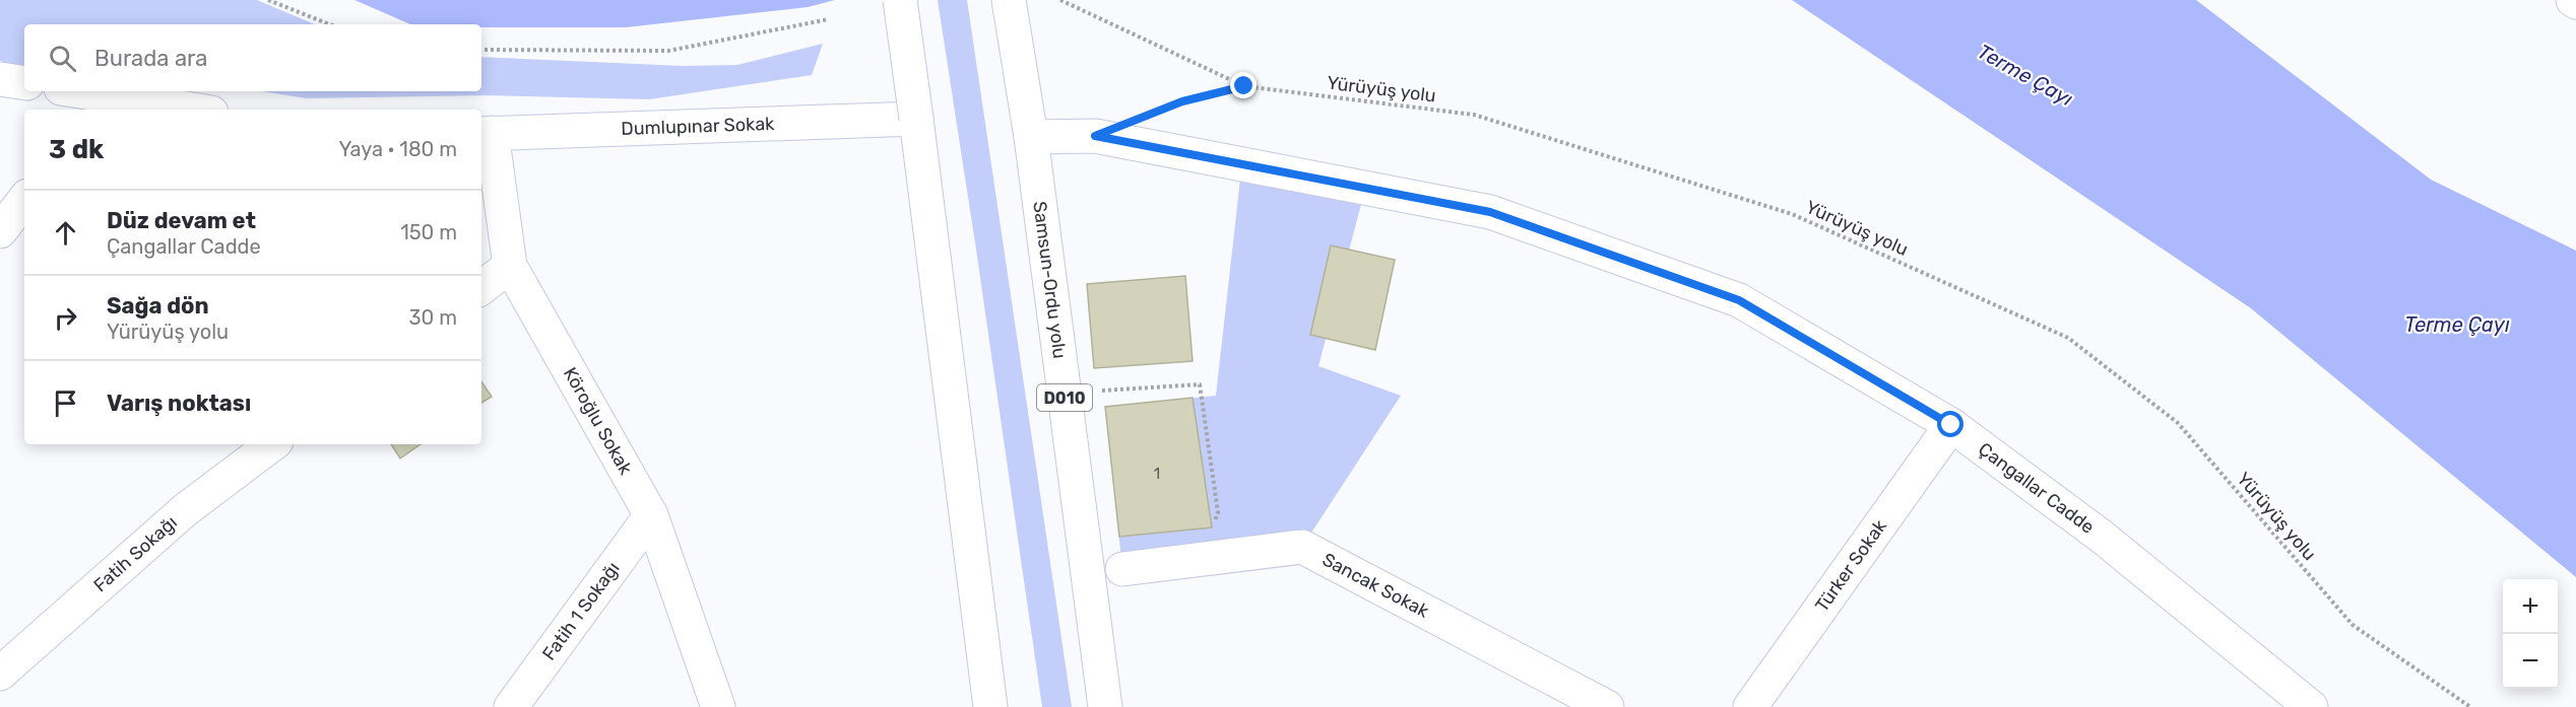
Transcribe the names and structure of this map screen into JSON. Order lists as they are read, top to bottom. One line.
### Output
{"streets":{"main road":["Dumlupınar Sokak","Samsun-Ordu yolu","D010","Köroğlu Sokak","Çangallar Cadde","Fatih Sokağı","Türker Sokak","Sancak Sokak","Fatih 1 Sokağı"],"path":["Yürüyüş yolu"]},"crossings":[["Dumlupınar Sokak","Köroğlu Sokak"],["Samsun-Ordu yolu","Çangallar Cadde"],["Köroğlu Sokak","Fatih 1 Sokağı"],["Çangallar Cadde","Türker Sokak"]],"water":["Terme Çayı"],"house_numbers":["1"],"page":{"search":"Burada ara","heading":["3 dk","Yaya · 180 m"],"list":[["Düz devam et","Çangallar Cadde","150 m"],["Sağa dön","Yürüyüş yolu","30 m"],"Varış noktası"],"map_buttons":["+","−"]}}
